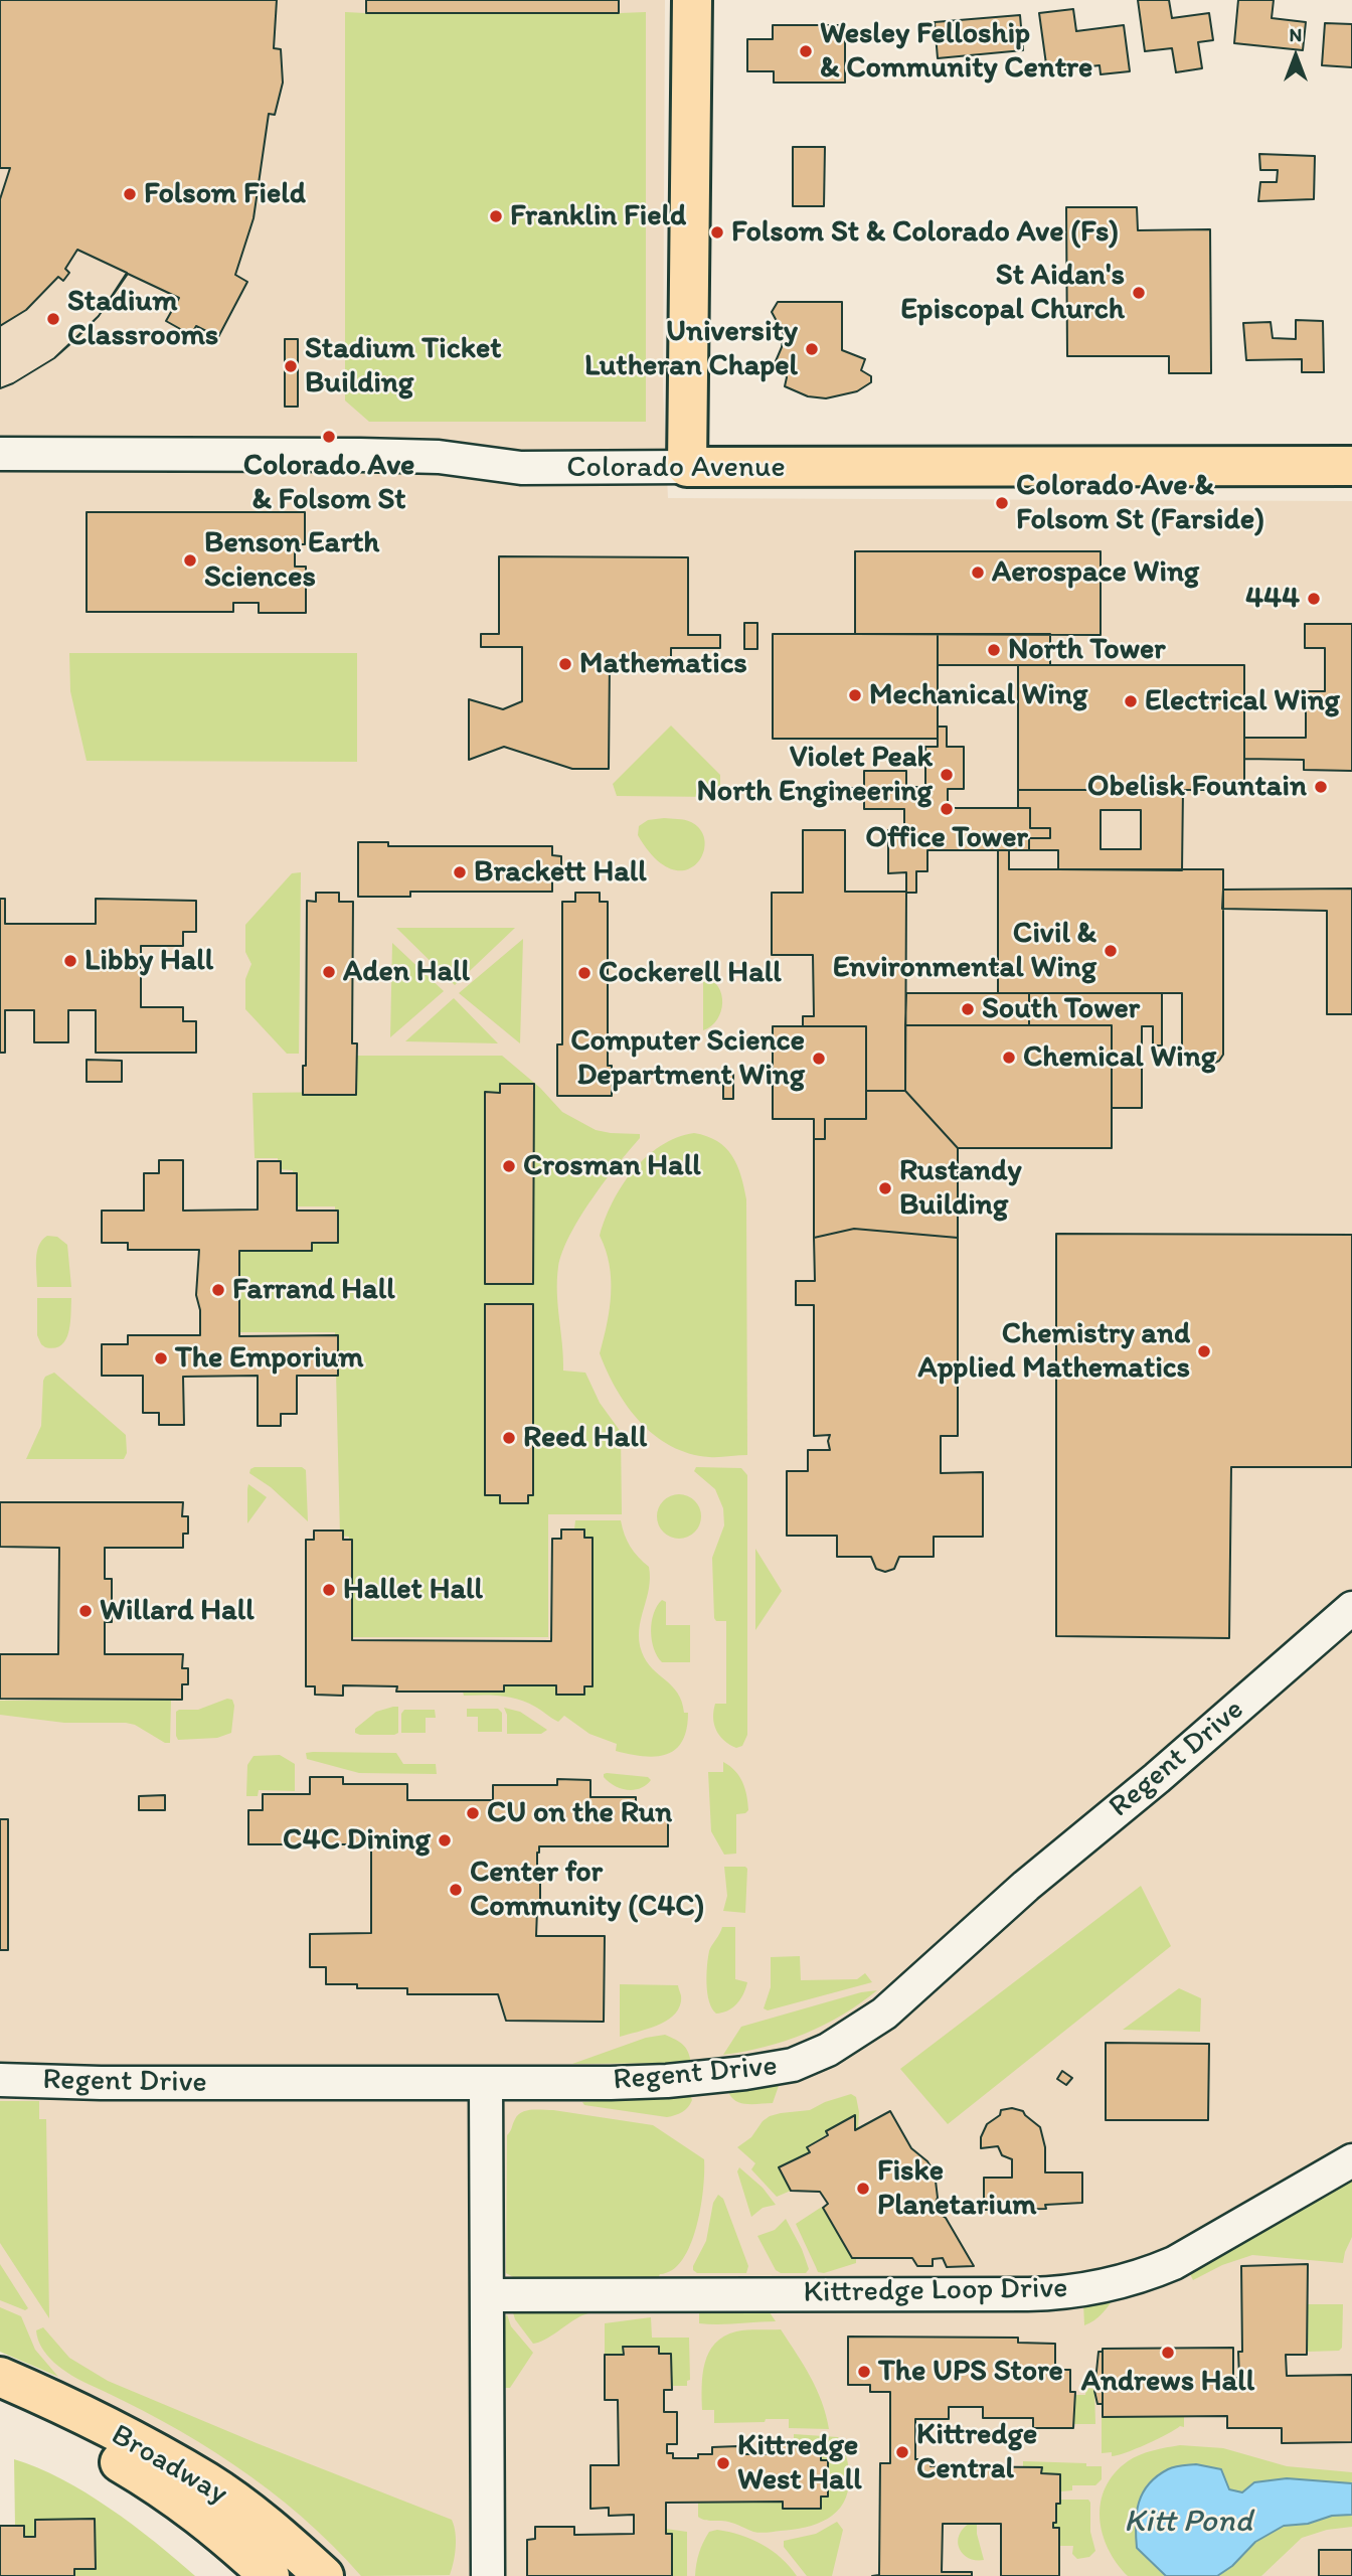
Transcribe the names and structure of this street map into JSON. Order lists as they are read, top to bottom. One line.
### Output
{"streets":{"main road":["Colorado Avenue","Broadway"],"street":["Regent Drive","Kittredge Loop Drive"]},"water":["Kitt Pond"],"places":["Wesley Felloship & Community Centre","Folsom Field","Franklin Field","Folsom St & Colorado Ave (Fs)","St Aidan's Episcopal Church","Stadium Classrooms","University Lutheran Chapel","Stadium Ticket Building","Colorado Ave & Folsom St","Colorado Ave & Folsom St (Farside)","Benson Earth Sciences","Aerospace Wing","444","North Tower","Mathematics","Mechanical Wing","Electrical Wing","Violet Peak North Engineering","Obelisk Fountain","Office Tower","Brackett Hall","Civil & Environmental Wing","Libby Hall","Aden Hall","Cockerell Hall","South Tower","Chemical Wing","Computer Science Department Wing","Crosman Hall","Rustandy Building","Farrand Hall","Chemistry and Applied Mathematics","The Emporium","Reed Hall","Hallet Hall","Willard Hall","CU on the Run","C4C Dining","Center for Community (C4C)","Fiske Planetarium","Andrews Hall","The UPS Store","Kittredge Central","Kittredge West Hall"],"north":"top"}
